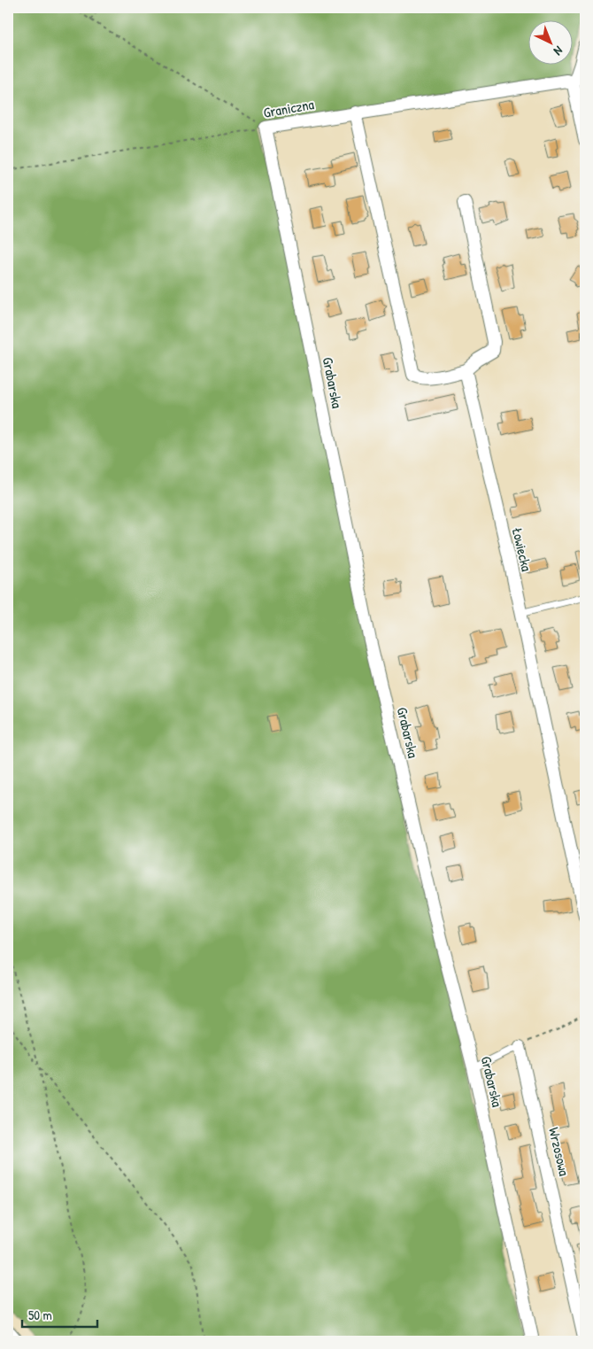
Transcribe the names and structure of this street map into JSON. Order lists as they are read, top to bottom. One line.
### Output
{"streets":{"street":["Graniczna","Grabarska","Łowiecka","Wrzosowa"]},"crossings":[["Graniczna","Grabarska"]],"scale_bar":"50 m","north":"bottom right"}
